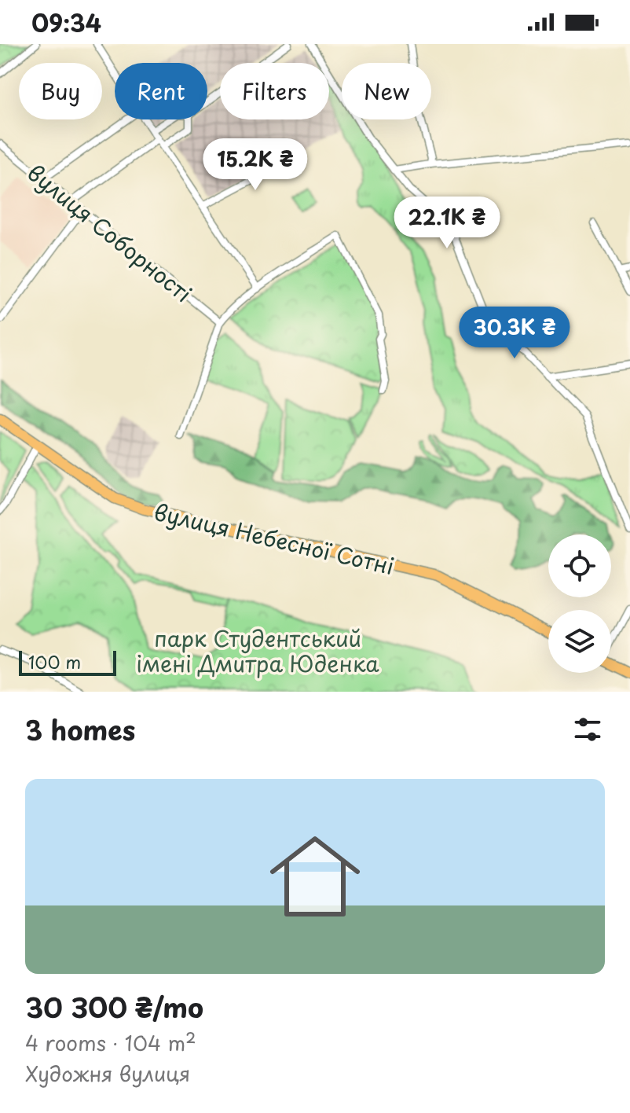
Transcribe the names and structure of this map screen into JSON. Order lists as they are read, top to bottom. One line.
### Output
{"streets":{"main road":["вулиця Небесної Сотні"],"street":["вулиця Соборності"]},"parks":["парк Студентський імені Дмитра Юденка"],"scale_bar":"100 m","page":{"status":"09:34","chip":["Buy","Rent","Filters","New"],"price":["15.2K ₴","22.1K ₴","30.3K ₴"],"scale":"100 m","heading":"3 homes","list":[{"name":"30 300 ₴/mo","note":"4 rooms · 104 m² · Художня вулиця"}]}}
